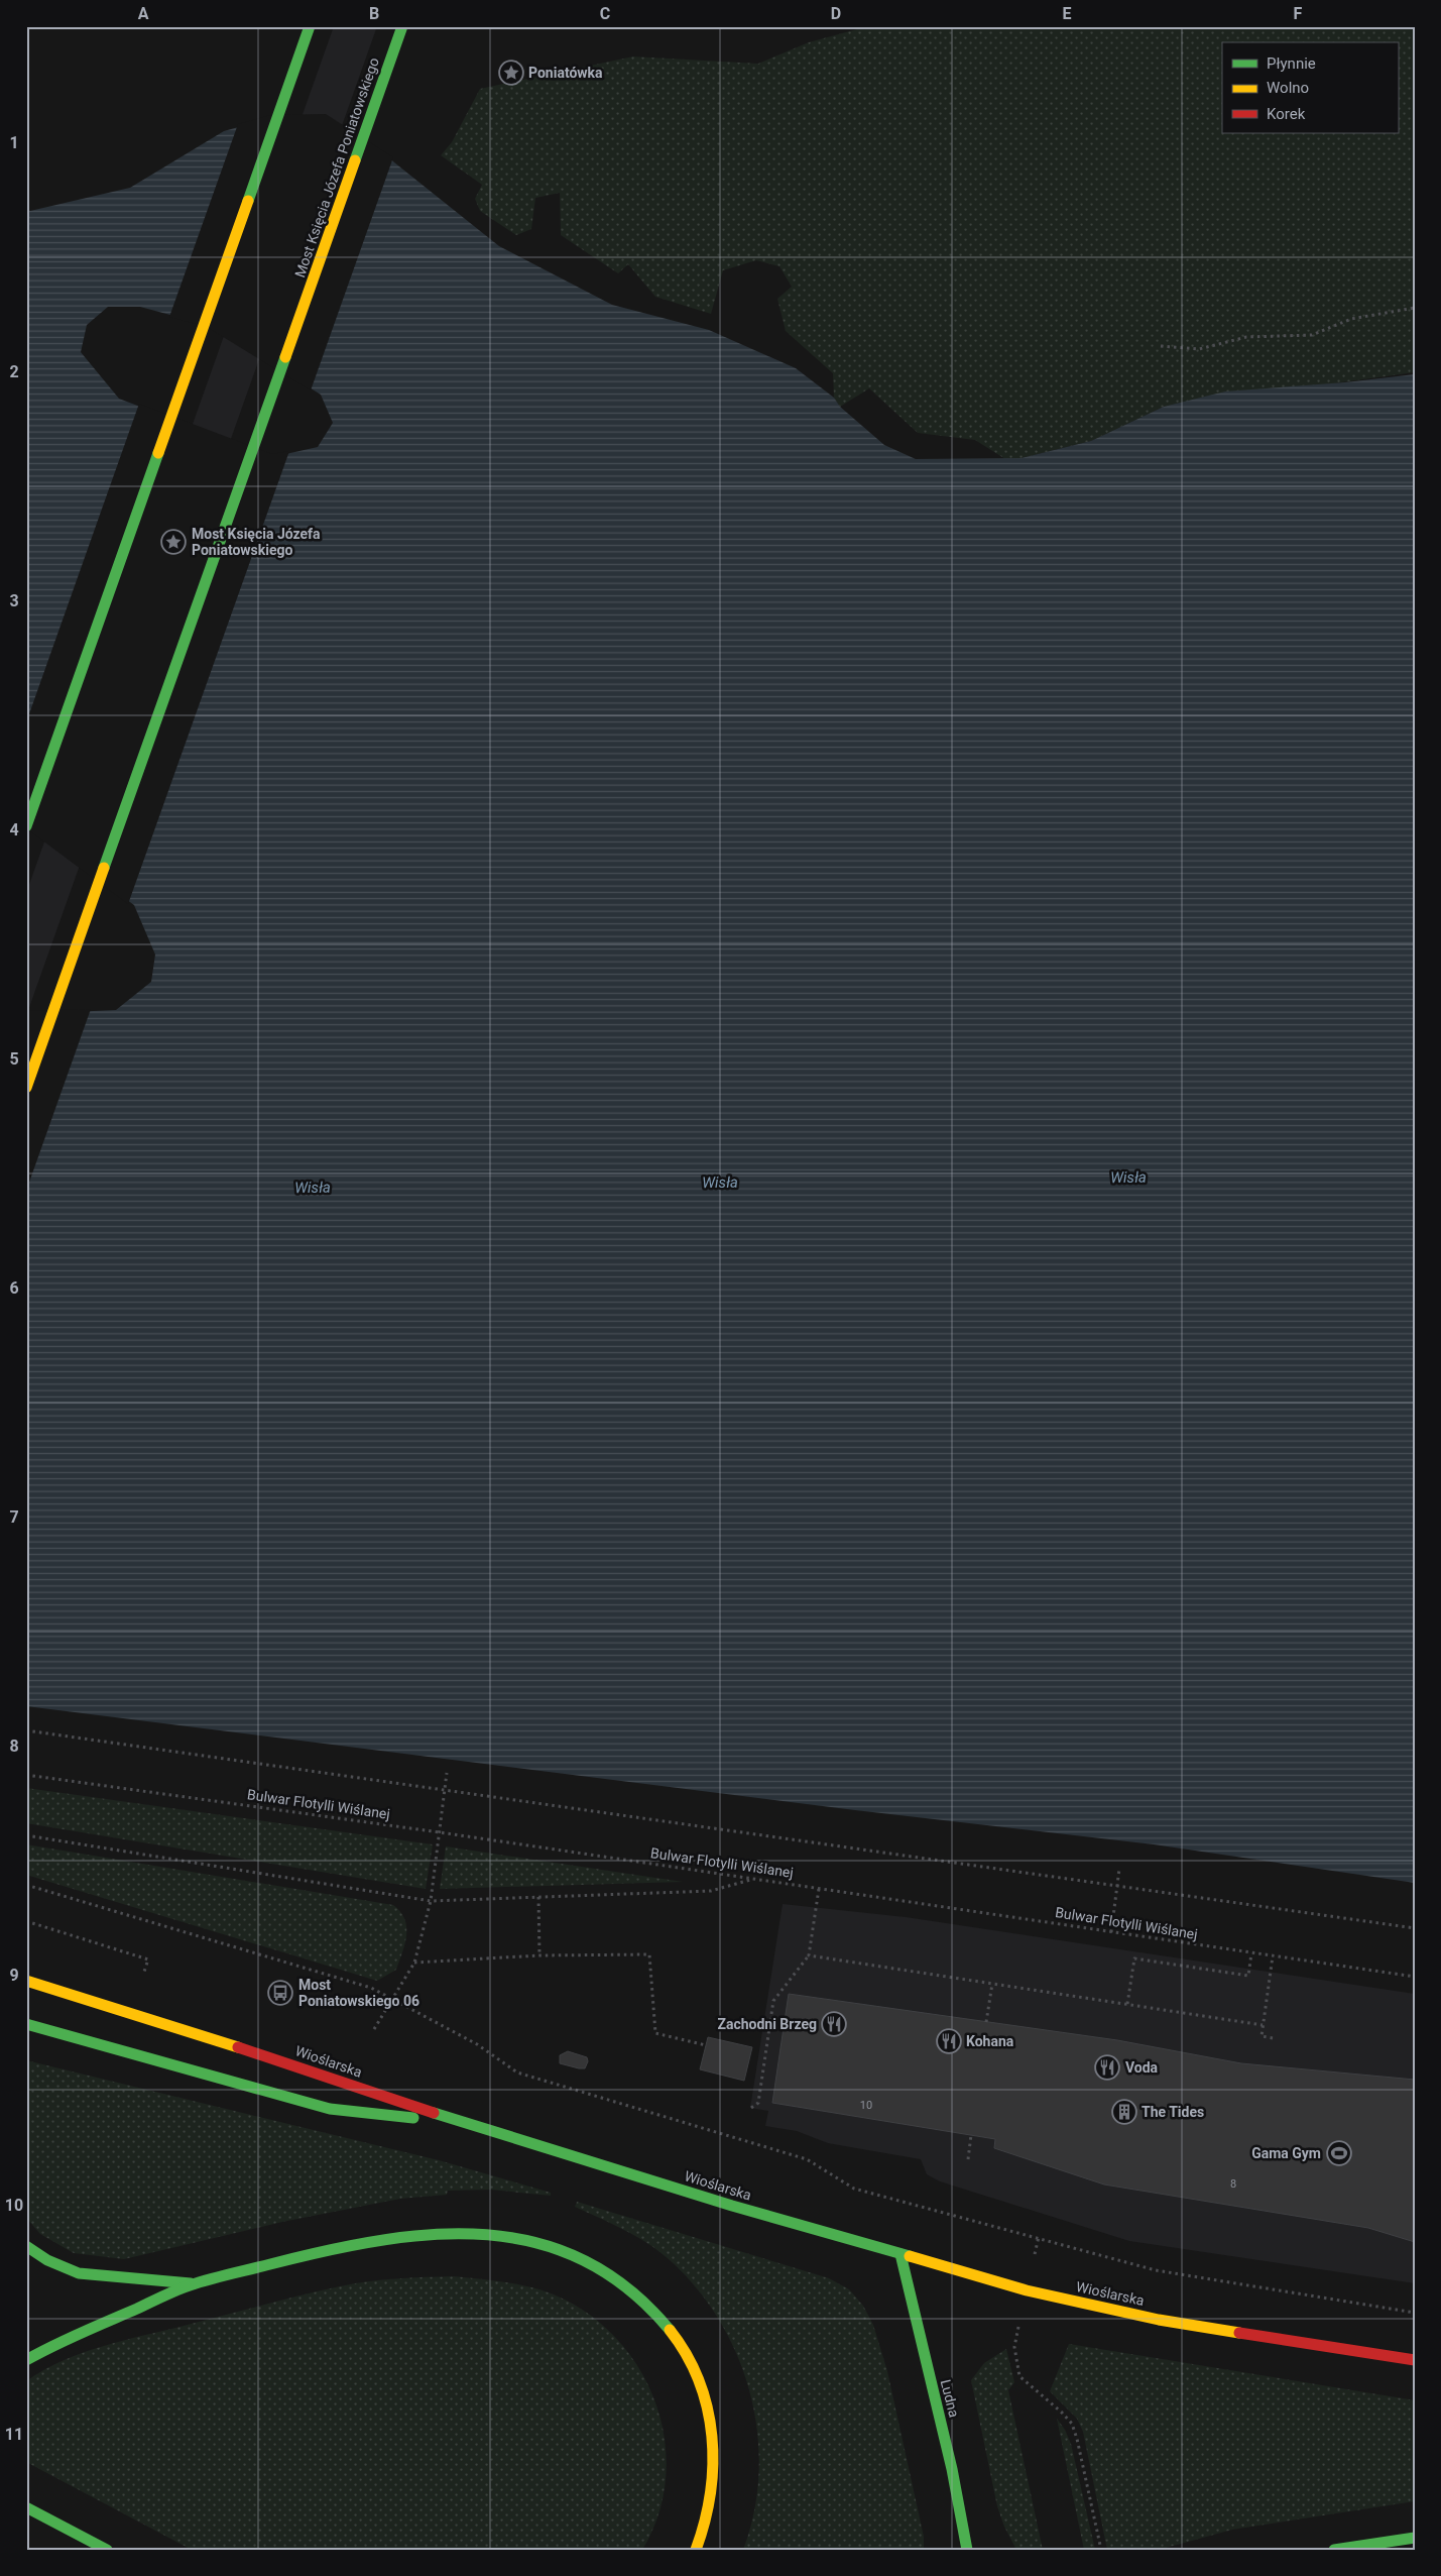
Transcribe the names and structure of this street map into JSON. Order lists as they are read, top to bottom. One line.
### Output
{"streets":{"main road":["Most Księcia Józefa Poniatowskiego","Wioślarska","Ludna"],"path":["Bulwar Flotylli Wiślanej"]},"crossings":[["Wioślarska","Ludna"]],"water":["Wisła"],"places":{"place":["Poniatówka","Most Księcia Józefa Poniatowskiego"],"bus stop":["Most Poniatowskiego 06"],"restaurant":["Zachodni Brzeg","Kohana","Voda"],"building":["The Tides"],"sports":["Gama Gym"]},"house_numbers":["10","8"],"legend":["Płynnie","Wolno","Korek"],"grid":{"columns":["A","B","C","D","E","F"],"rows":["1","2","3","4","5","6","7","8","9","10","11"]}}
